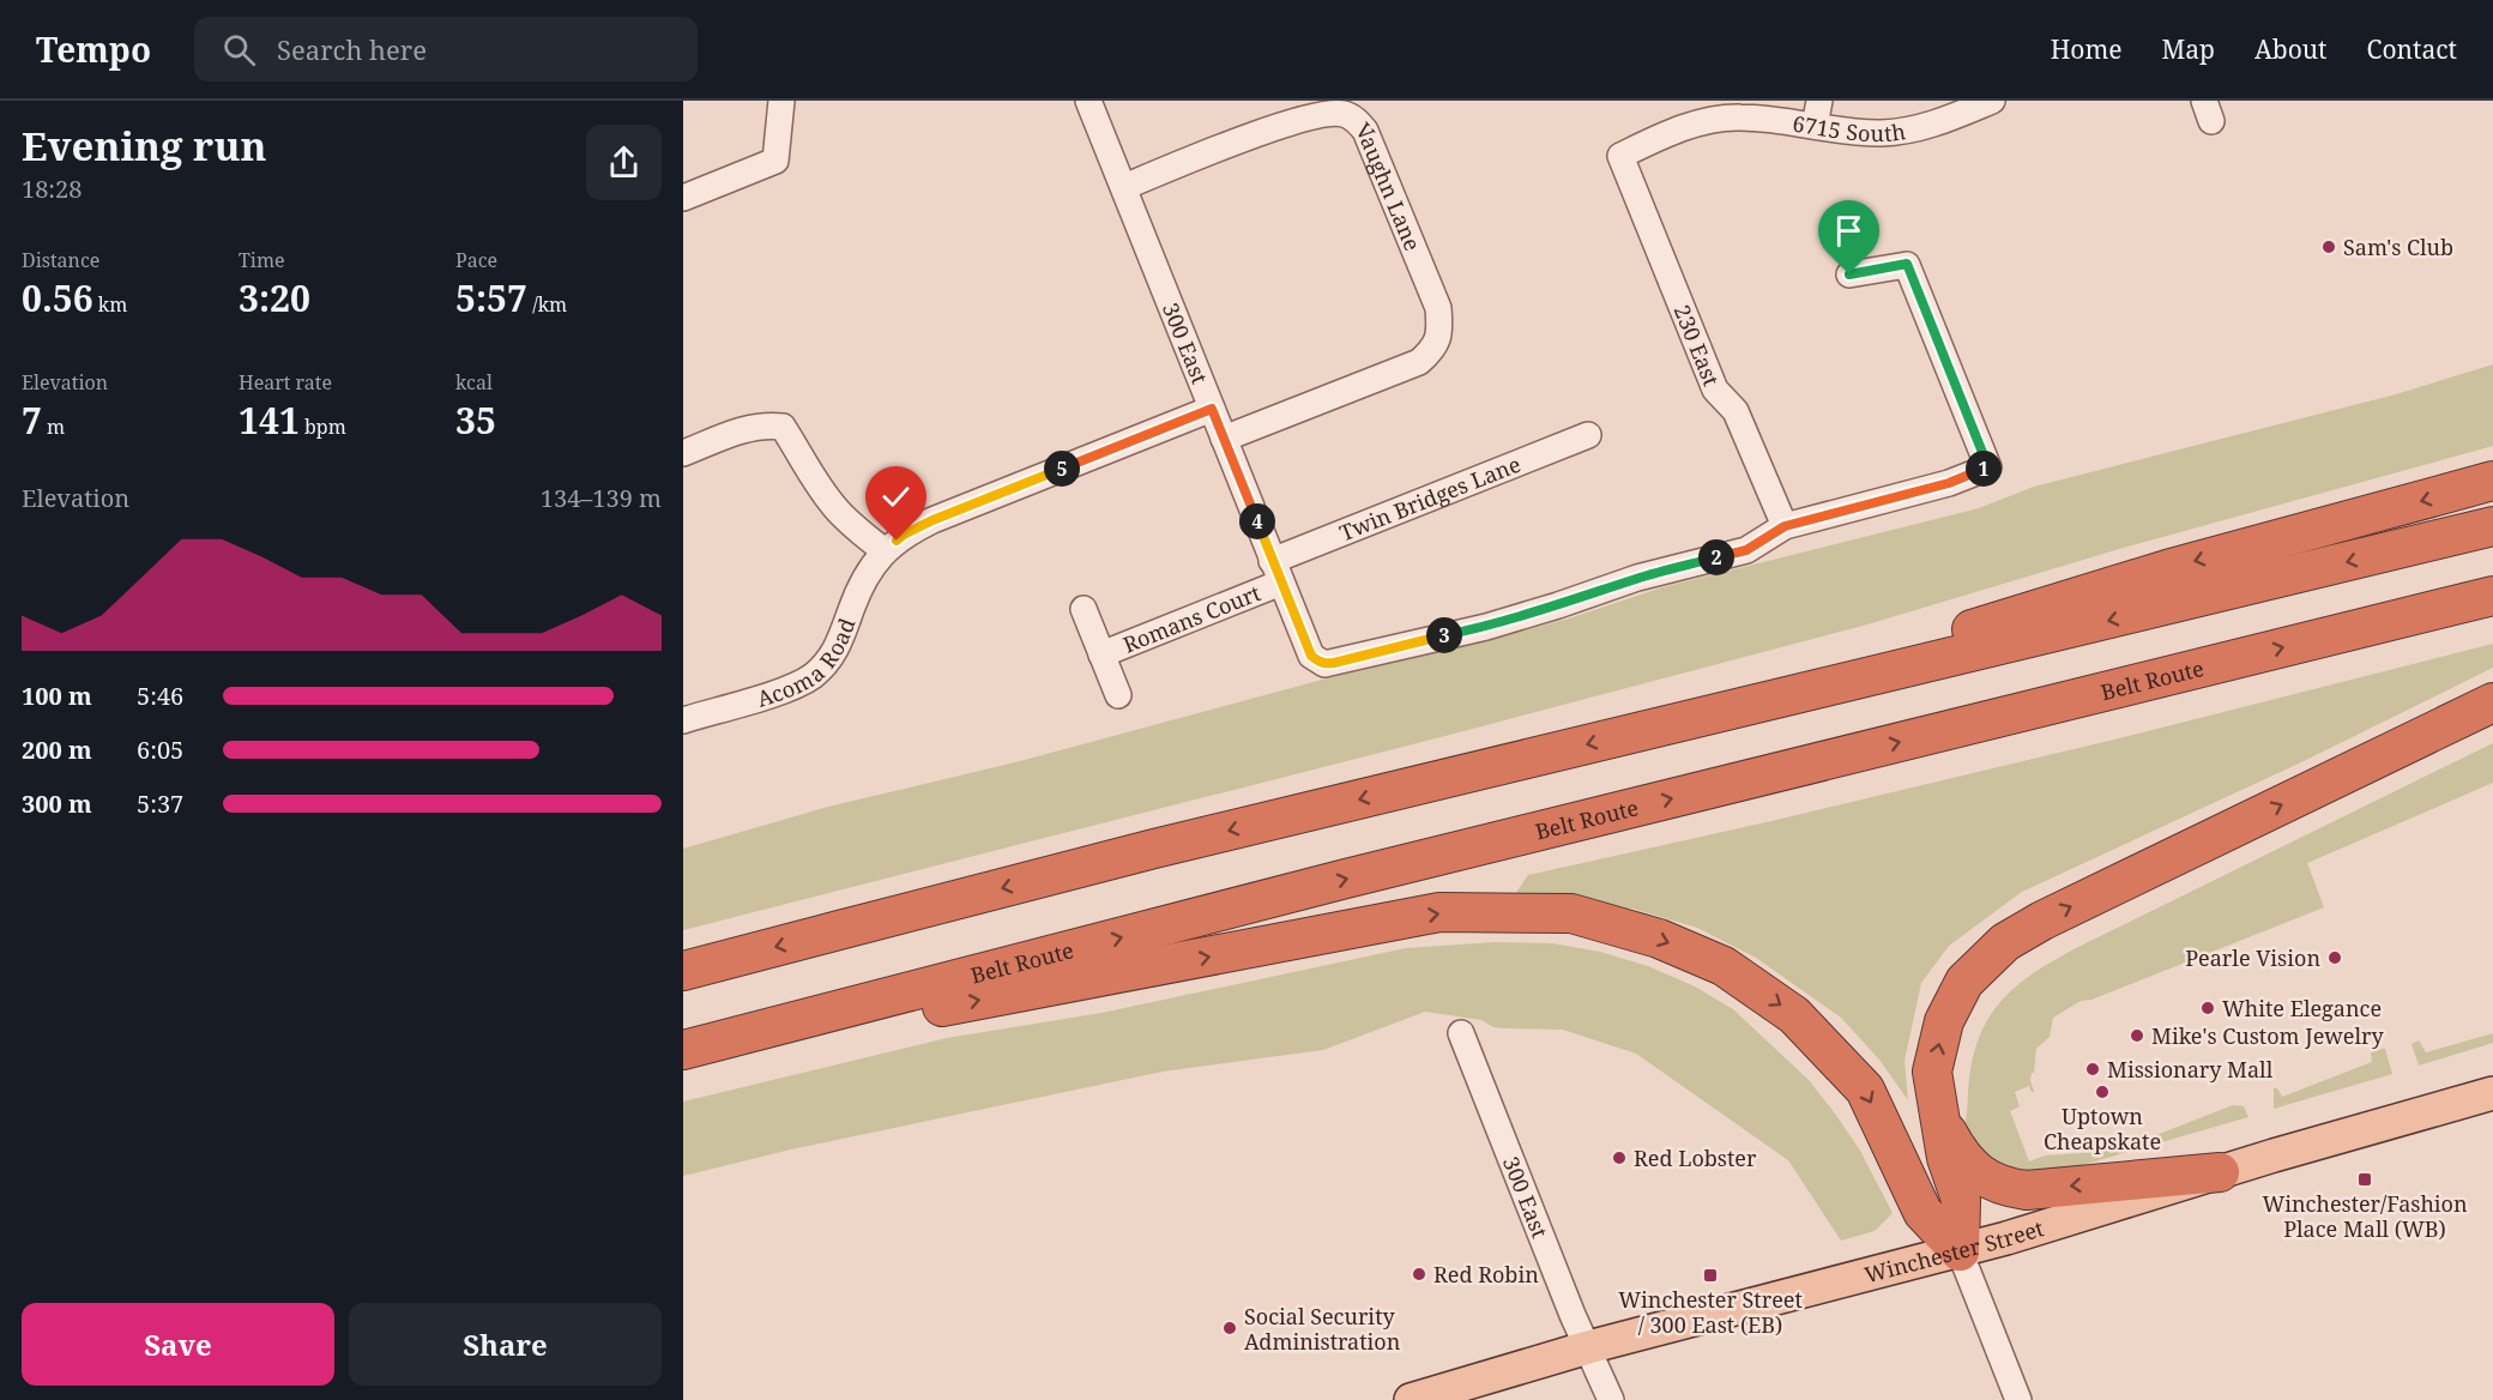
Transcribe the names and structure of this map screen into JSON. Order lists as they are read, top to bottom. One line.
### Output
{"streets":{"highway":["Belt Route"],"main road":["Winchester Street"],"street":["6715 South","Vaughn Lane","300 East","230 East","Twin Bridges Lane","Romans Court","Acoma Road"]},"crossings":[["6715 South","230 East"],["Vaughn Lane","300 East"],["300 East","230 East"],["300 East","Twin Bridges Lane"],["300 East","Romans Court"],["300 East","Winchester Street"],["Twin Bridges Lane","Romans Court"]],"places":{"other":["Sam's Club","Pearle Vision","White Elegance","Mike's Custom Jewelry","Missionary Mall","Uptown Cheapskate","Red Lobster","Red Robin","Social Security Administration"],"transit":["Winchester/Fashion Place Mall (WB)","Winchester Street / 300 East (EB)"]},"page":{"header":"Tempo","search":"Search here","nav":["Home","Map","About","Contact"],"heading":["Evening run","18:28"],"stats":[["Distance","0.56 km"],["Time","3:20"],["Pace","5:57 /km"],["Elevation","7 m"],["Heart rate","141 bpm"],["kcal","35"]],"pins":["1","5","4","2","3"],"chart":["Elevation","134–139 m"],"list":[{"name":"100 m","note":"5:46"},{"name":"200 m","note":"6:05"},{"name":"300 m","note":"5:37"}],"buttons":["Save","Share"]}}
